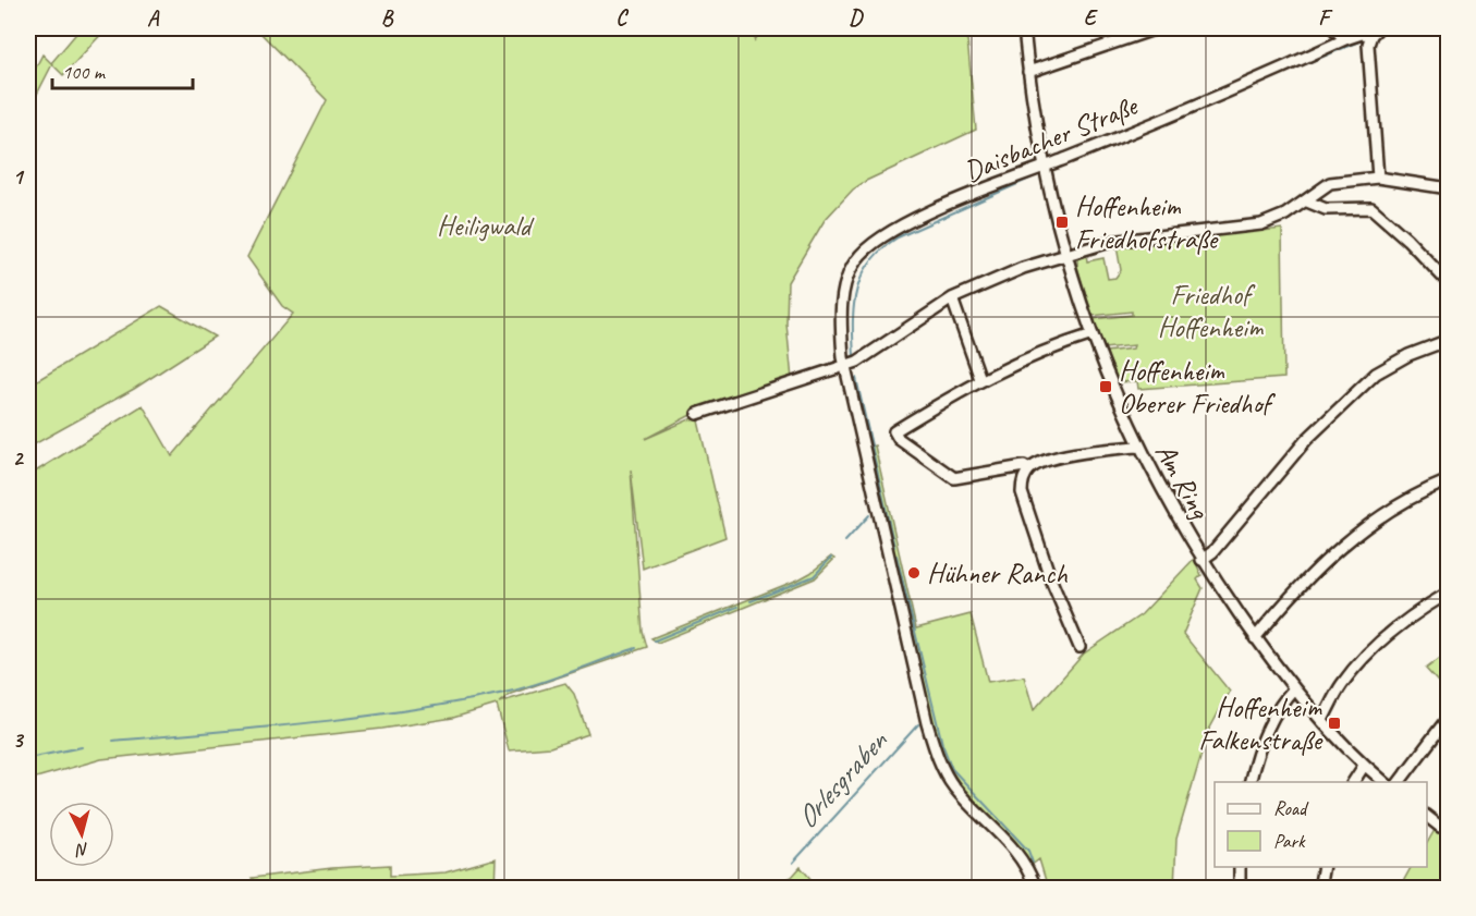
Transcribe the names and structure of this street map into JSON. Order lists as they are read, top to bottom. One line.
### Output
{"streets":{"street":["Daisbacher Straße","Am Ring"]},"crossings":[["Daisbacher Straße","Am Ring"]],"water":["Orlesgraben"],"parks":["Heiligwald","Friedhof Hoffenheim"],"places":{"transit":["Hoffenheim Friedhofstraße","Hoffenheim Oberer Friedhof","Hoffenheim Falkenstraße"],"other":["Hühner Ranch"]},"legend":["Road","Park"],"scale_bar":"100 m","north":"bottom","grid":{"columns":["A","B","C","D","E","F"],"rows":["1","2","3"]}}
